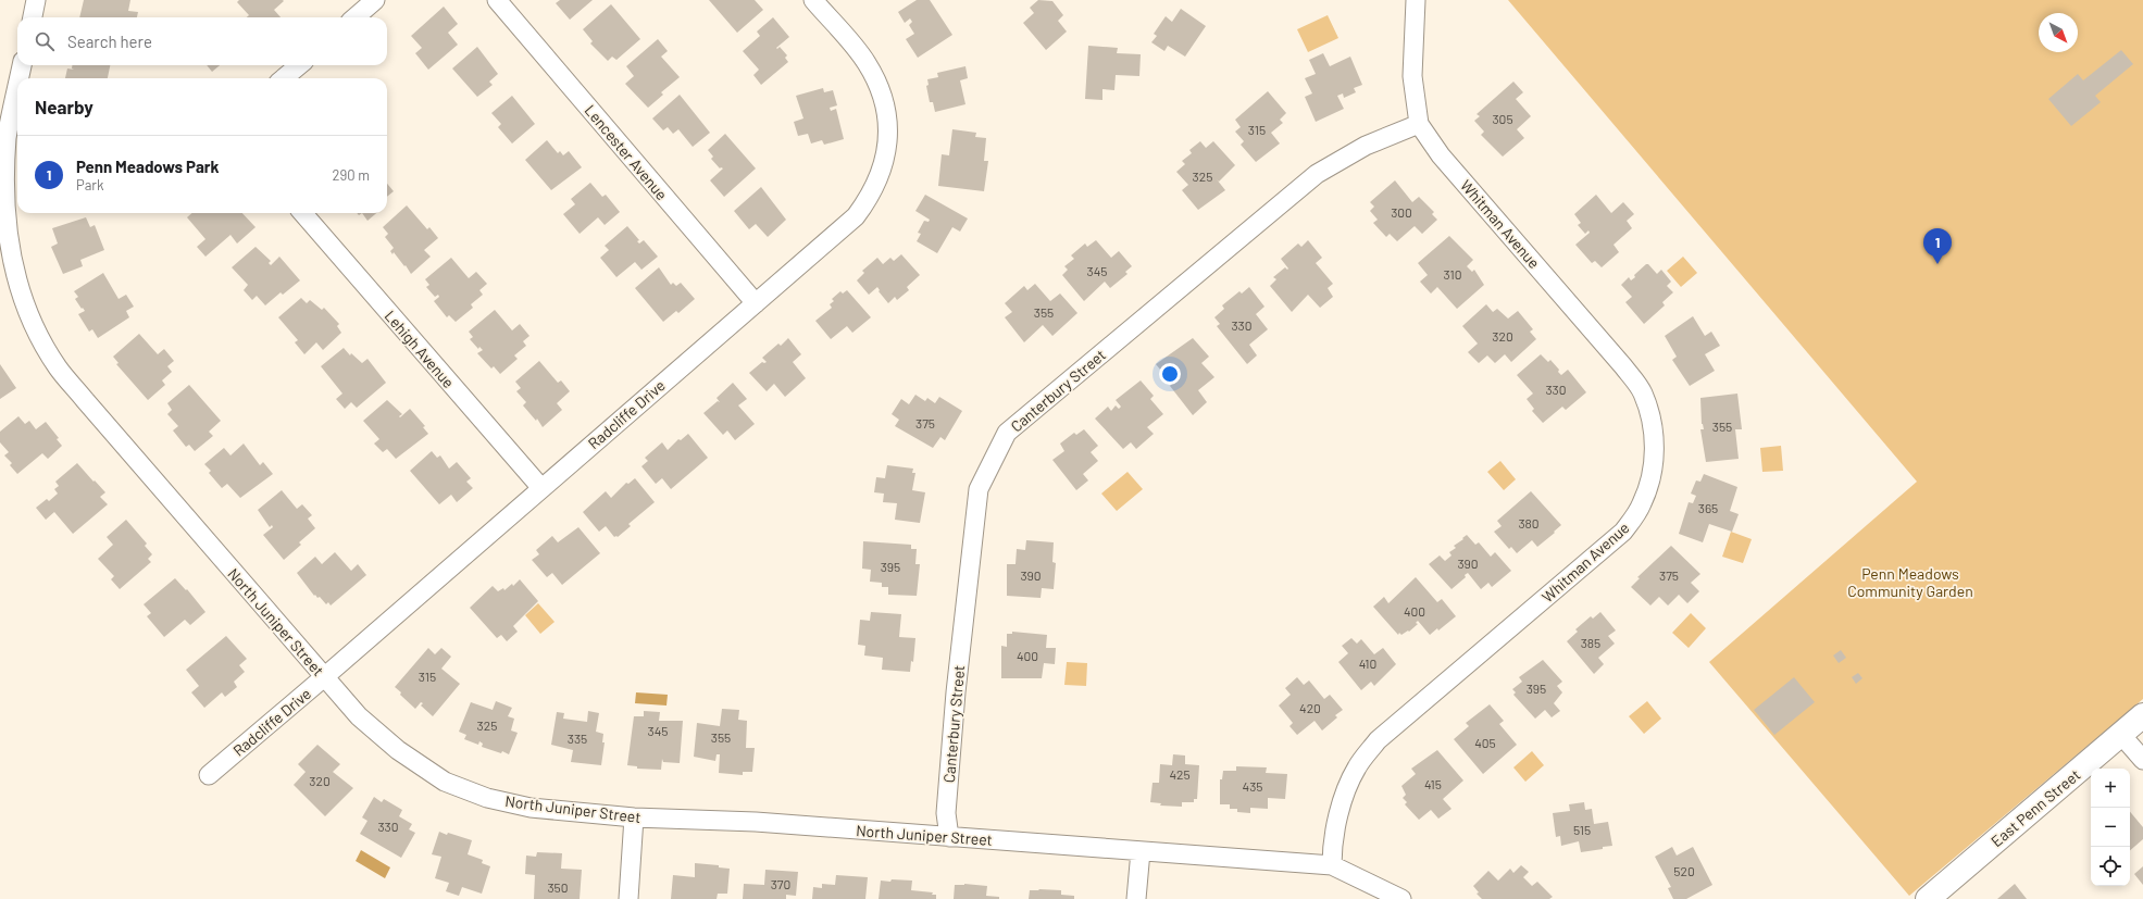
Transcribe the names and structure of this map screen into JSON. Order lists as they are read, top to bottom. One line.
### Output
{"streets":{"street":["Lencester Avenue","Whitman Avenue","Lehigh Avenue","Canterbury Street","Radcliffe Drive","North Juniper Street","East Penn Street"]},"crossings":[["Lencester Avenue","Radcliffe Drive"],["Whitman Avenue","Canterbury Street"],["Whitman Avenue","North Juniper Street"],["Lehigh Avenue","Radcliffe Drive"],["Canterbury Street","North Juniper Street"],["Radcliffe Drive","North Juniper Street"]],"parks":["Penn Meadows Community Garden"],"house_numbers":["305","315","325","300","345","310","355","330","320","330","375","355","365","380","390","395","390","375","400","385","400","410","315","395","420","325","345","355","335","405","425","320","415","435","330","515","520","370","350"],"north":"bottom right","page":{"search":"Search here","heading":"Nearby","list":[{"mark":"1","name":"Penn Meadows Park","note":"Park","value":"290 m"}],"pins":"1","map_buttons":["+","−"]}}
